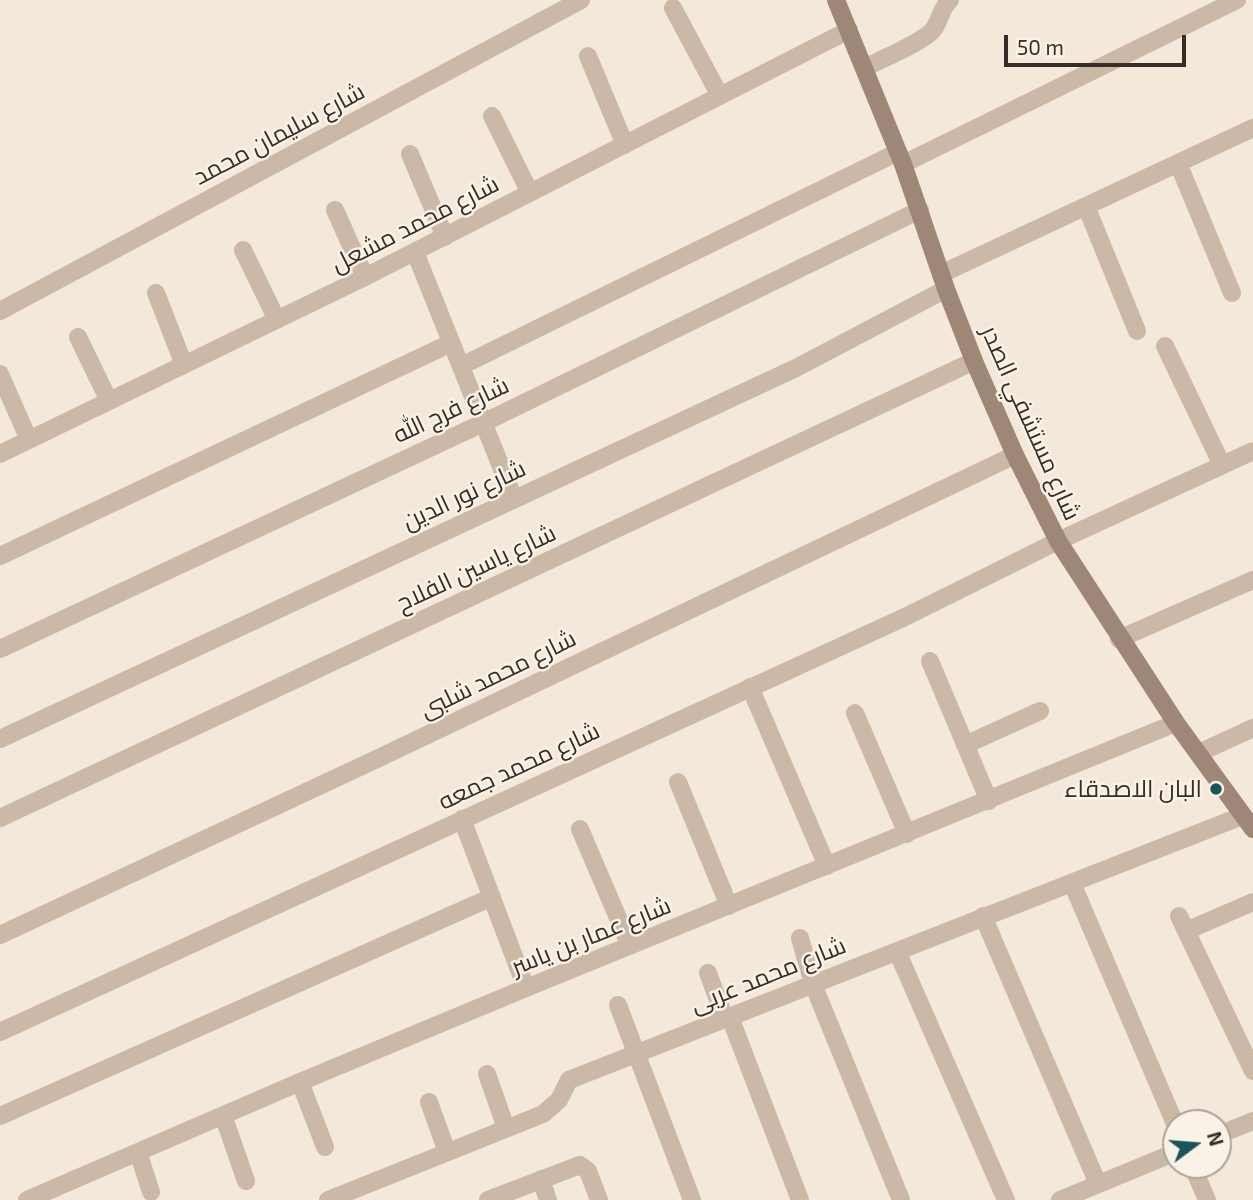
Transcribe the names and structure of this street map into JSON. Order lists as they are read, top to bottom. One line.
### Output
{"streets":{"street":["شارع سليمان محمد","شارع محمد مشعل","شارع فرج الله","شارع مستشفي الصدر","شارع نور الدين","شارع ياسين الفلاح","شارع محمد شلبى","شارع محمد جمعه","شارع عمار بن ياسر","شارع محمد عربى"]},"crossings":[["شارع محمد مشعل","شارع مستشفي الصدر"],["شارع فرج الله","شارع مستشفي الصدر"],["شارع مستشفي الصدر","شارع نور الدين"],["شارع مستشفي الصدر","شارع ياسين الفلاح"],["شارع مستشفي الصدر","شارع محمد شلبى"],["شارع مستشفي الصدر","شارع محمد جمعه"],["شارع مستشفي الصدر","شارع عمار بن ياسر"],["شارع مستشفي الصدر","شارع محمد عربى"]],"places":["البان الاصدقاء"],"scale_bar":"50 m","north":"right"}
